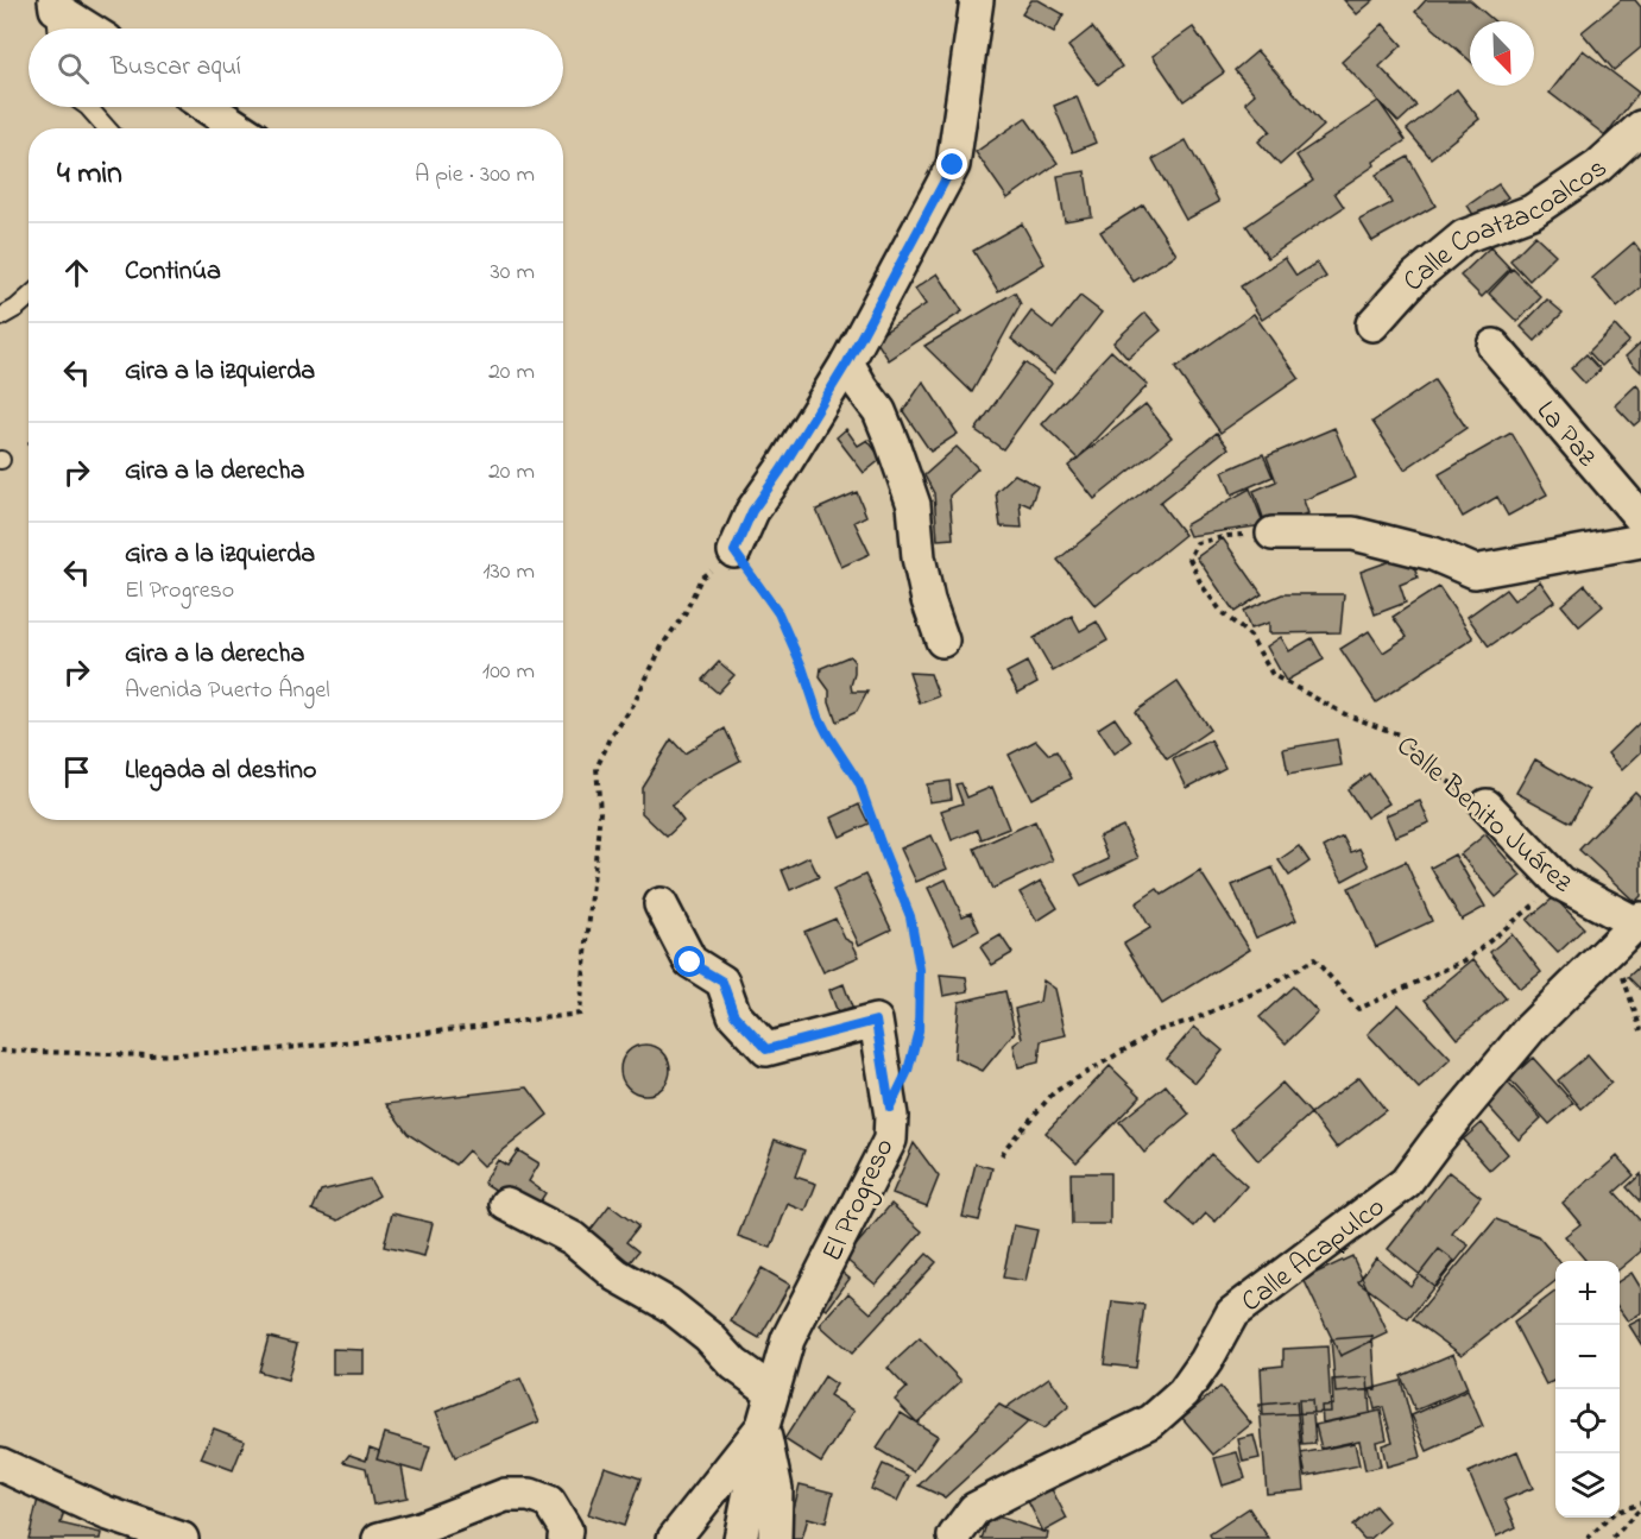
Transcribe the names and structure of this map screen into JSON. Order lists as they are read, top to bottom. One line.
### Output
{"streets":{"street":["Calle Coatzacoalcos","La Paz","Calle Benito Juárez","El Progreso","Calle Acapulco"]},"crossings":[["Calle Benito Juárez","Calle Acapulco"]],"north":"bottom right","page":{"search":"Buscar aquí","heading":["4 min","A pie · 300 m"],"list":[["Continúa","30 m"],["Gira a la izquierda","20 m"],["Gira a la derecha","20 m"],["Gira a la izquierda","El Progreso","130 m"],["Gira a la derecha","Avenida Puerto Ángel","100 m"],"Llegada al destino"],"map_buttons":["+","−"]}}
